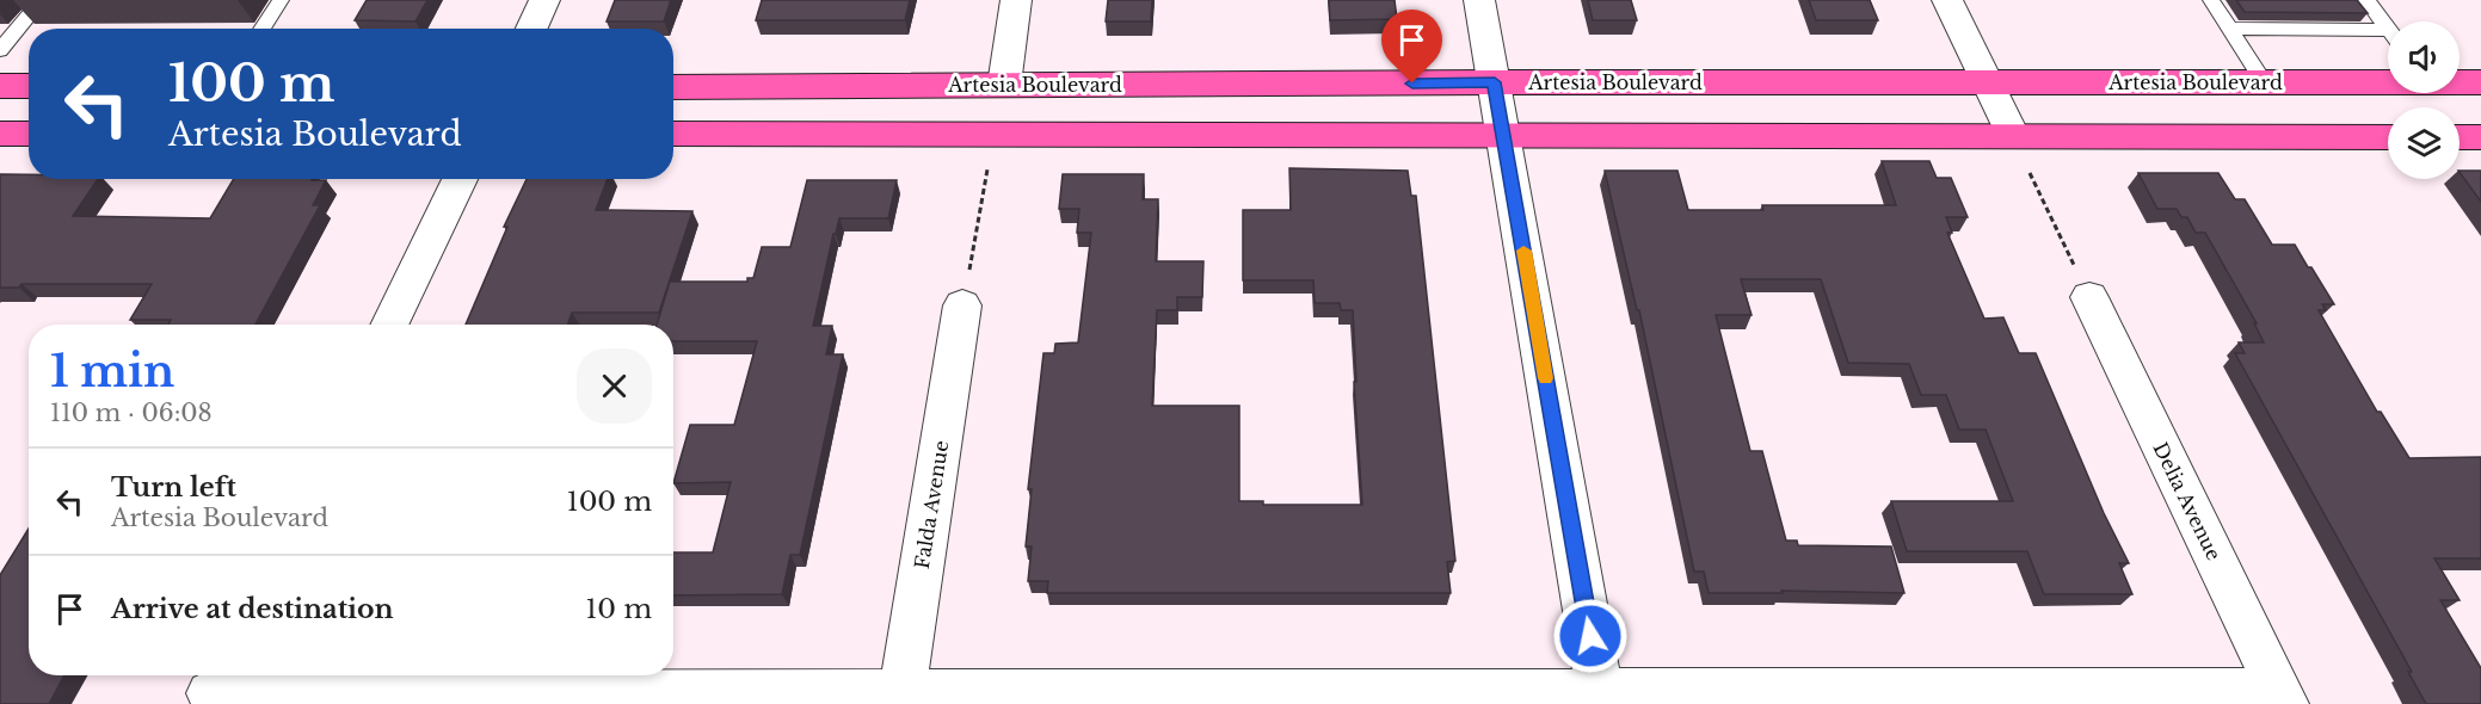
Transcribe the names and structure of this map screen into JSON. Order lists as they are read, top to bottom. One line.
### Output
{"streets":{"main road":["Artesia Boulevard"],"street":["Delia Avenue","Falda Avenue"]},"page":{"turn":["100 m","Artesia Boulevard"],"heading":["1 min","110 m · 06:08"],"list":[{"name":"Turn left","note":"Artesia Boulevard","value":"100 m"},{"name":"Arrive at destination","value":"10 m"}]}}
